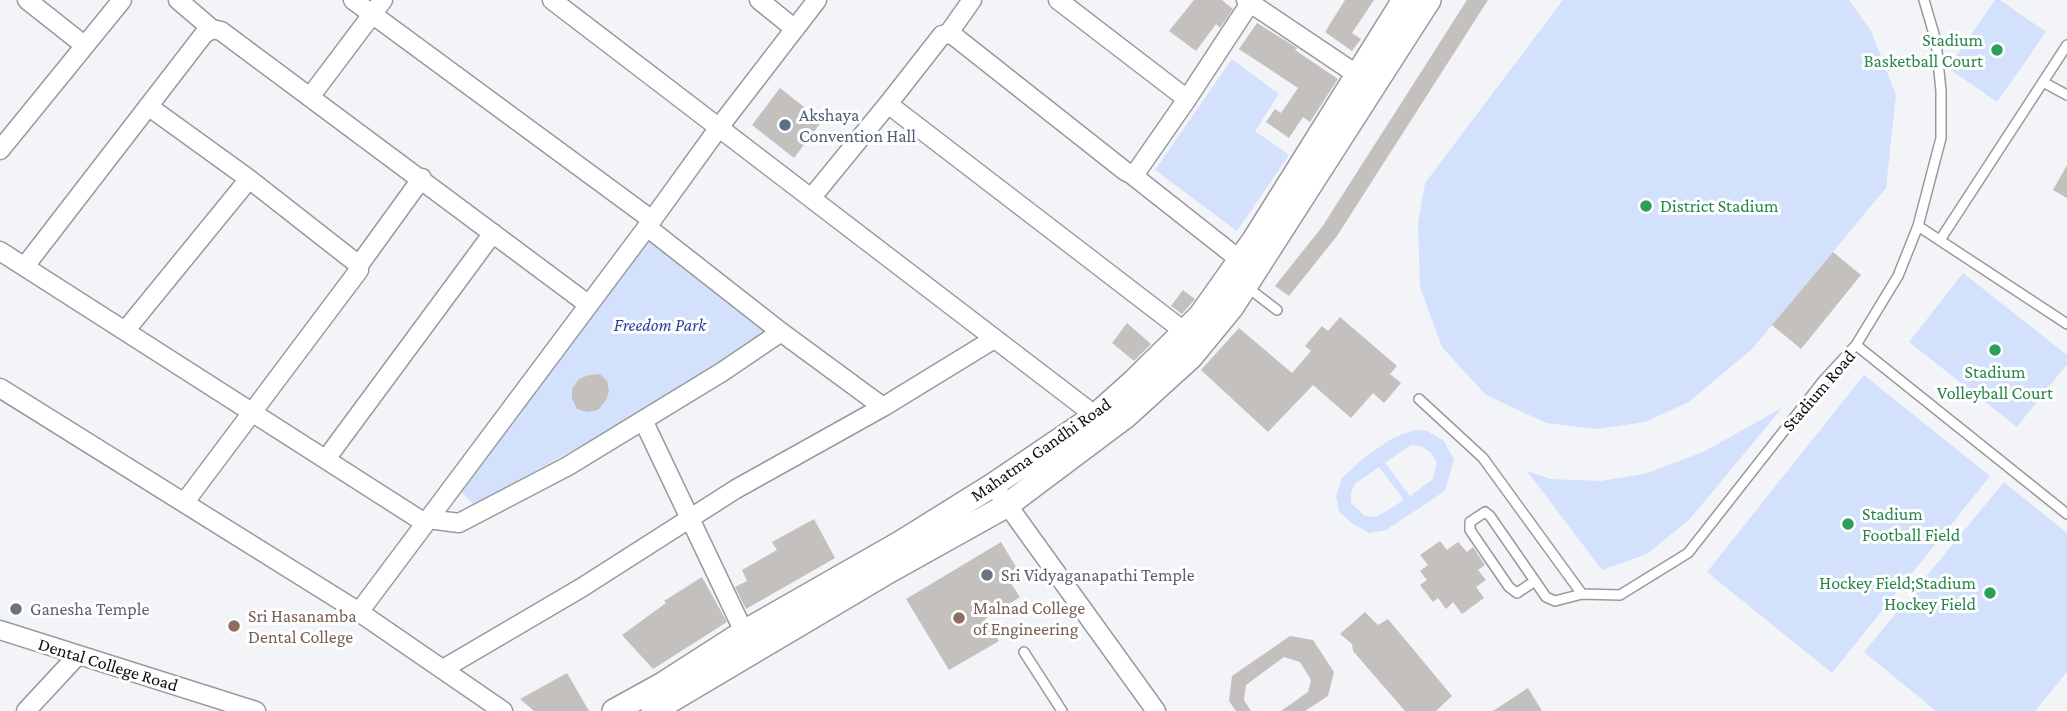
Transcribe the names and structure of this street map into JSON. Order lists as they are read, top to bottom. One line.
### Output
{"streets":{"street":["Mahatma Gandhi Road","Dental College Road"],"lane":["Stadium Road"]},"parks":["Freedom Park"],"places":["Stadium Basketball Court","Akshaya Convention Hall","District Stadium","Stadium Volleyball Court","Stadium Football Field","Sri Vidyaganapathi Temple","Hockey Field;Stadium Hockey Field","Ganesha Temple","Malnad College of Engineering","Sri Hasanamba Dental College"]}
